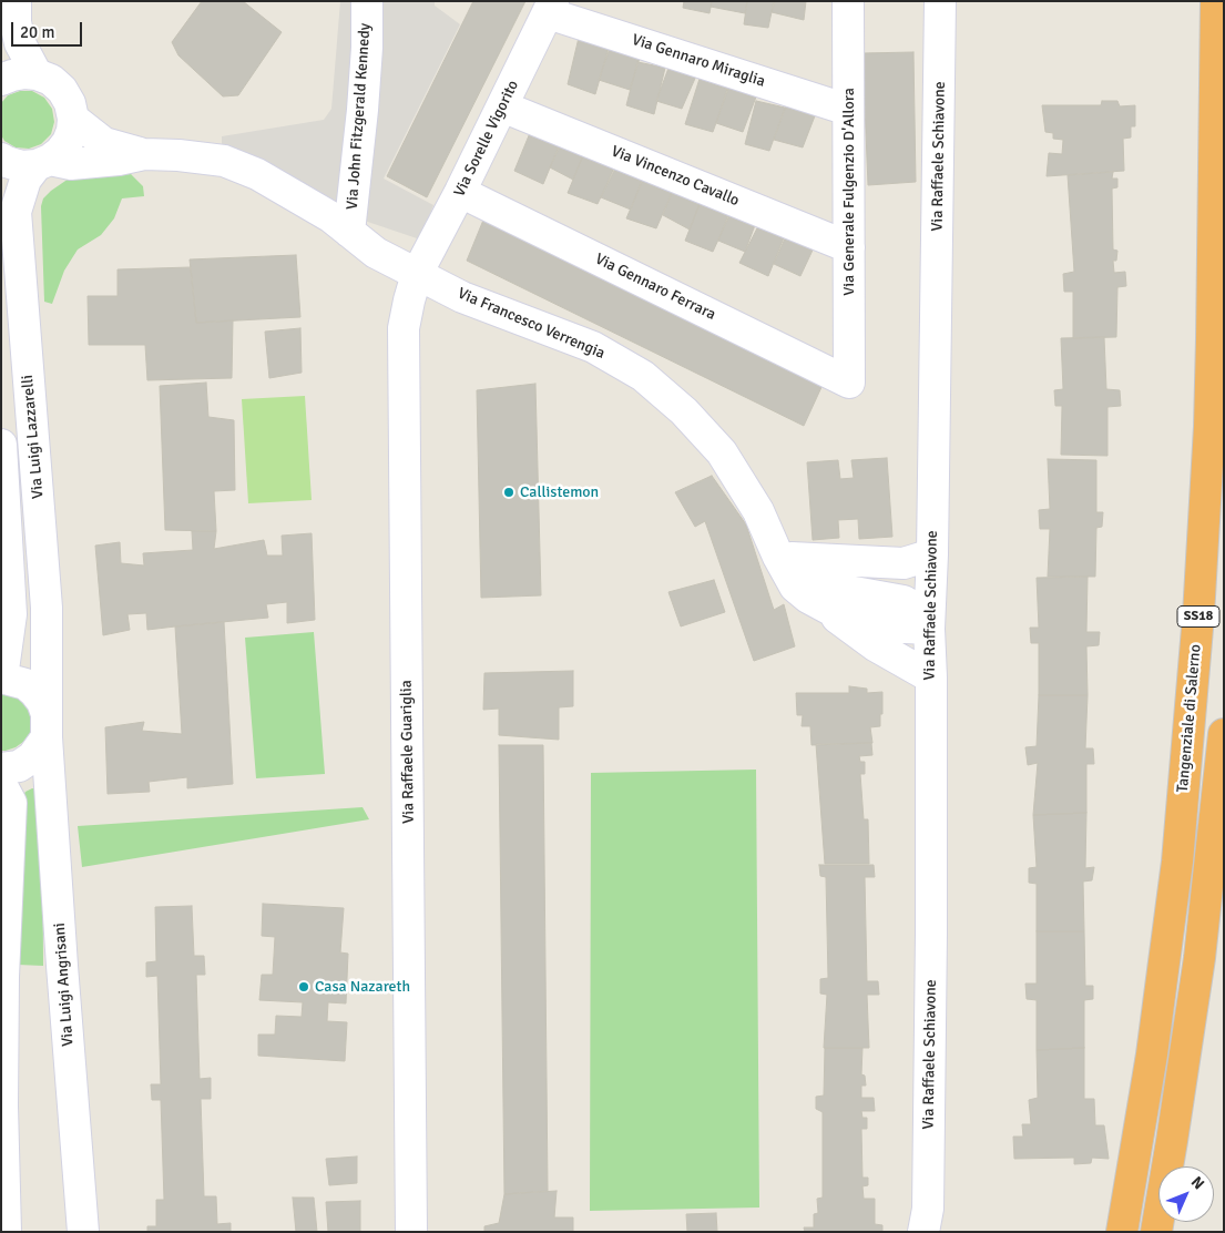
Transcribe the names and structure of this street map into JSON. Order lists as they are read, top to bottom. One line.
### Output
{"streets":{"highway":["SS18","Tangenziale di Salerno"],"street":["Via Gennaro Miraglia","Via John Fitzgerald Kennedy","Via Sorelle Vigorito","Via Raffaele Schiavone","Via Vincenzo Cavallo","Via Generale Fulgenzio D'Allora","Via Gennaro Ferrara","Via Francesco Verrengia","Via Luigi Lazzarelli","Via Raffaele Guariglia","Via Luigi Angrisani"]},"crossings":[["Via Gennaro Miraglia","Via Sorelle Vigorito"],["Via Gennaro Miraglia","Via Generale Fulgenzio D'Allora"],["Via John Fitzgerald Kennedy","Via Francesco Verrengia"],["Via Sorelle Vigorito","Via Vincenzo Cavallo"],["Via Sorelle Vigorito","Via Gennaro Ferrara"],["Via Sorelle Vigorito","Via Francesco Verrengia"],["Via Sorelle Vigorito","Via Raffaele Guariglia"],["Via Raffaele Schiavone","Via Francesco Verrengia"],["Via Vincenzo Cavallo","Via Generale Fulgenzio D'Allora"],["Via Generale Fulgenzio D'Allora","Via Gennaro Ferrara"],["Via Francesco Verrengia","Via Luigi Lazzarelli"],["Via Francesco Verrengia","Via Raffaele Guariglia"],["Via Luigi Lazzarelli","Via Luigi Angrisani"]],"places":["Callistemon","Casa Nazareth"],"scale_bar":"20 m","north":"top right"}
